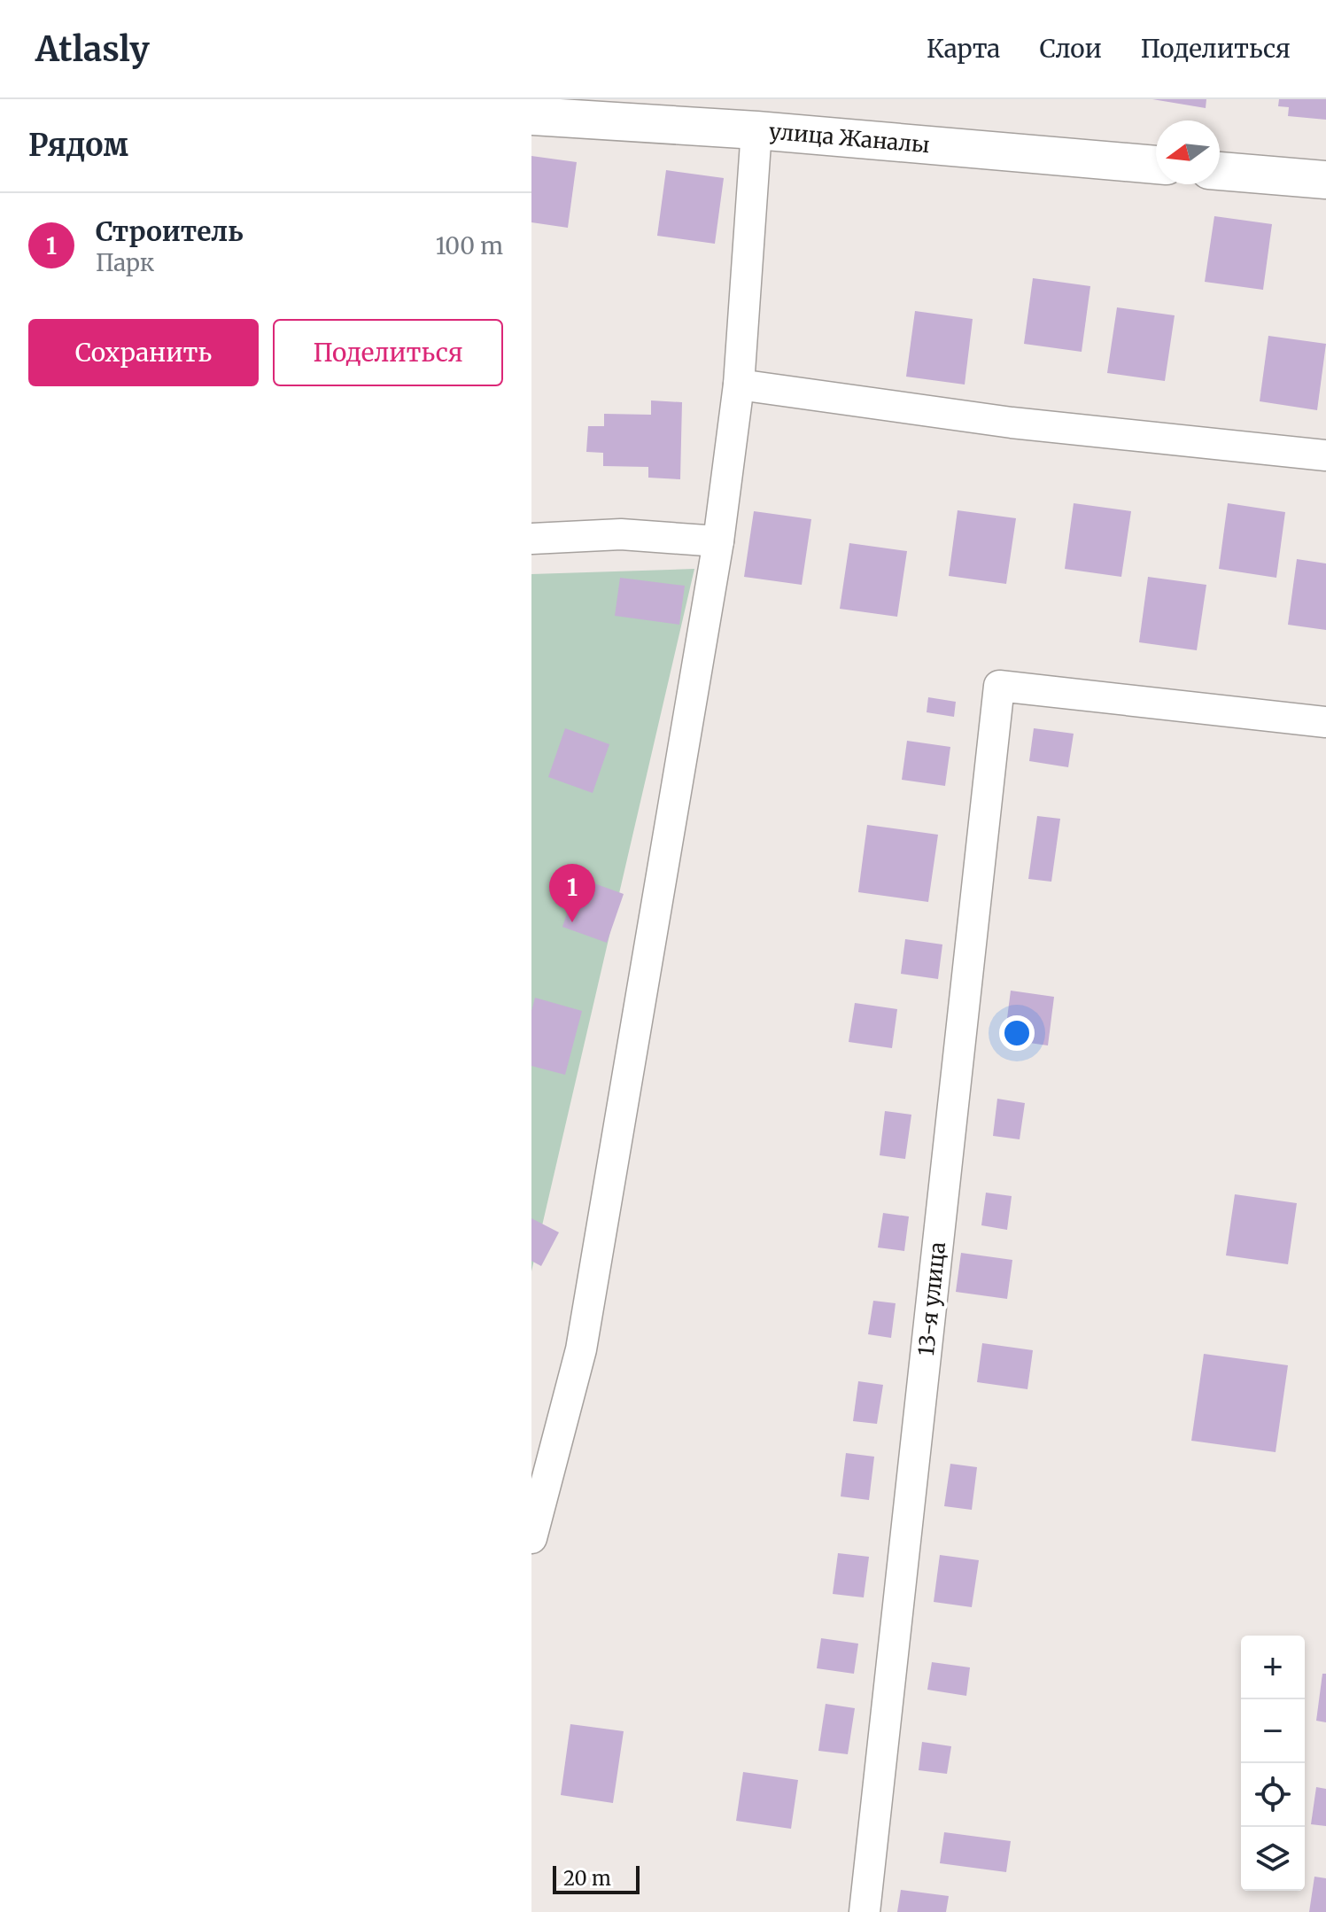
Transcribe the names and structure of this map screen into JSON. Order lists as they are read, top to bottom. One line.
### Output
{"streets":{"street":["улица Жаналы","13-я улица"]},"scale_bar":"20 m","north":"left","page":{"header":"Atlasly","nav":["Карта","Слои","Поделиться"],"heading":"Рядом","list":[{"mark":"1","name":"Строитель","note":"Парк","value":"100 m"}],"buttons":["Сохранить","Поделиться"],"pins":"1","map_buttons":["+","−"],"scale":"20 m"}}
